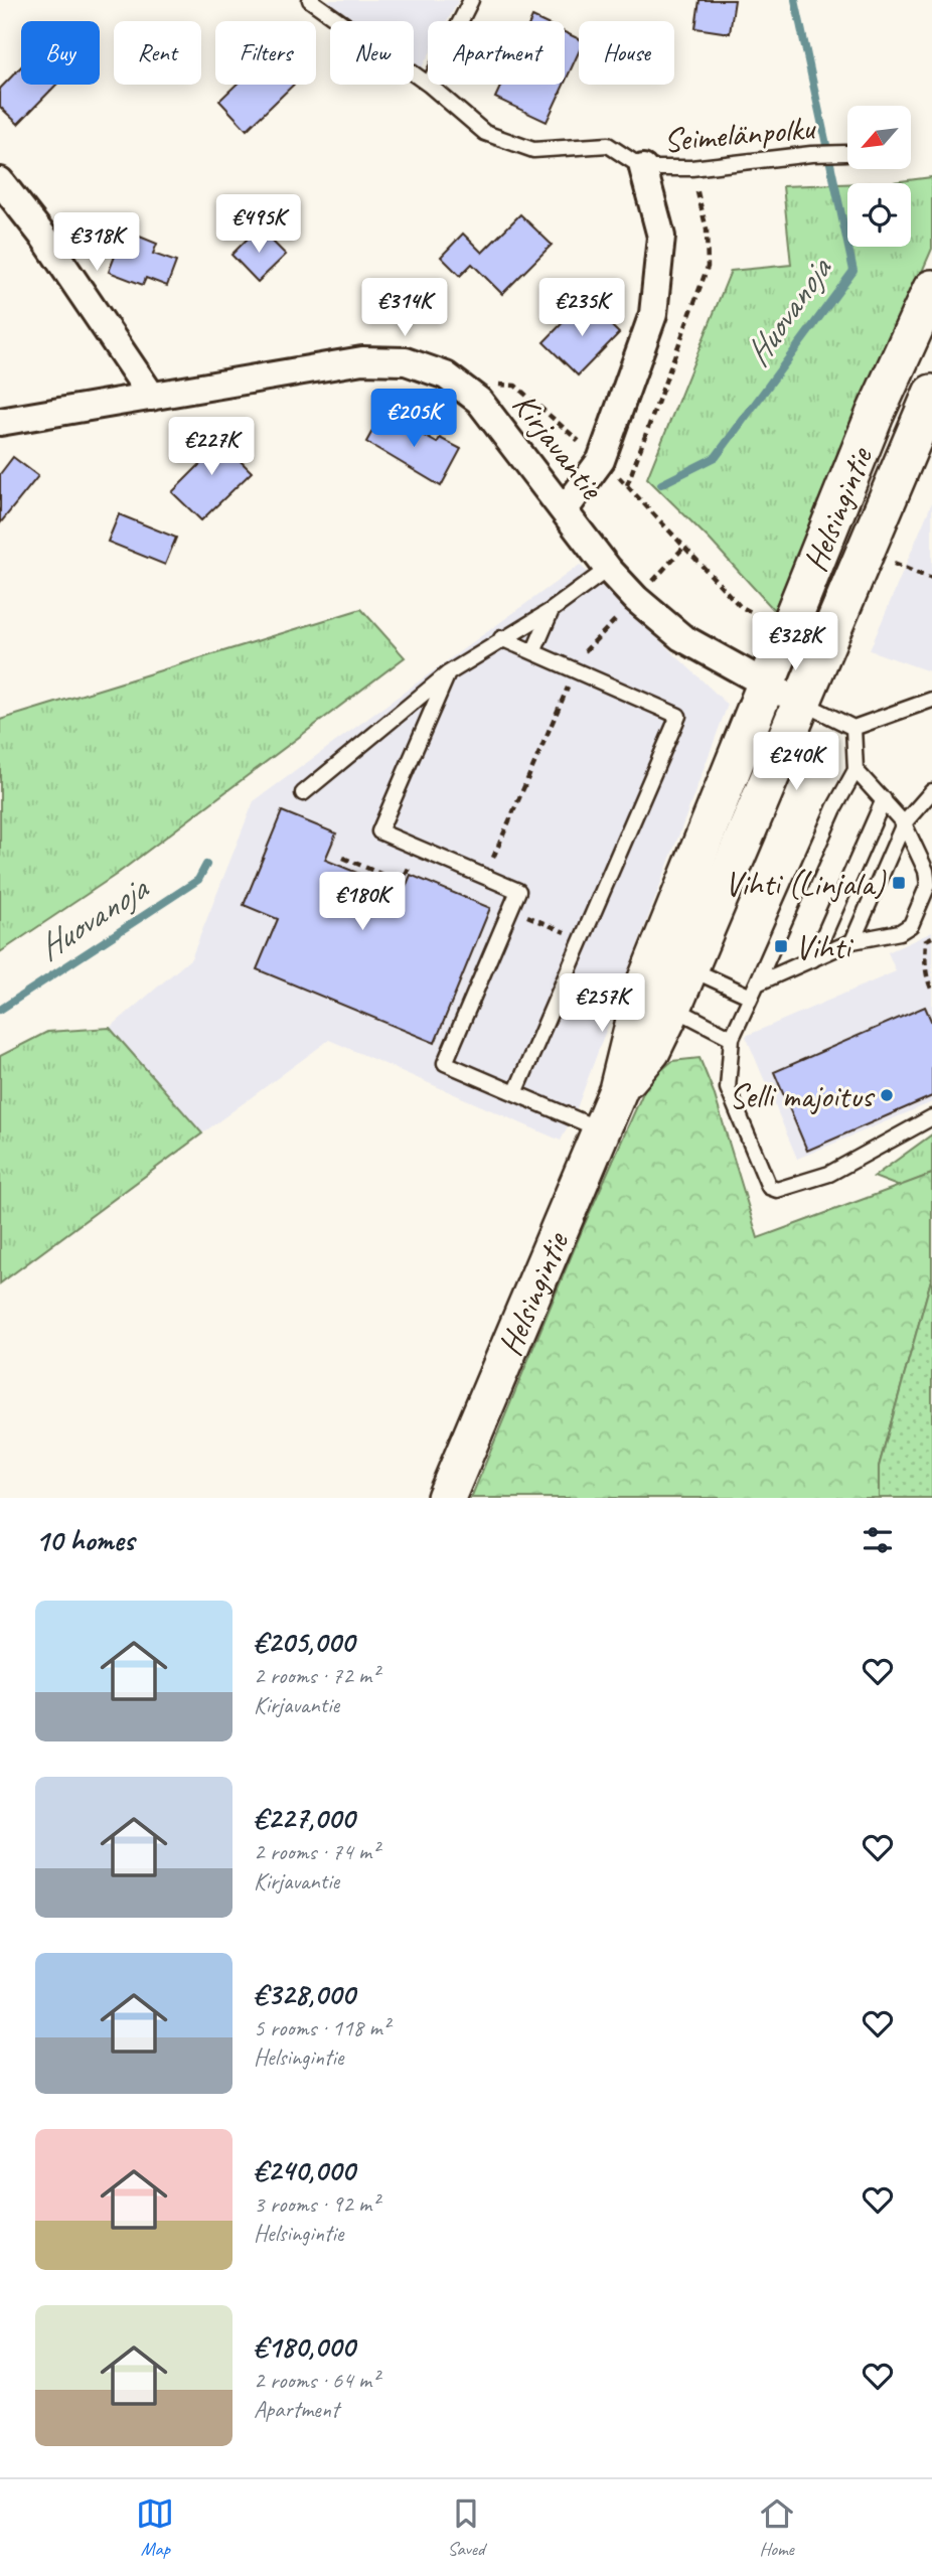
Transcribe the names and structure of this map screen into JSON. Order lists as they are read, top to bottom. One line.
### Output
{"streets":{"street":["Kirjavantie","Helsingintie"],"lane":["Seimelänpolku"]},"crossings":[["Kirjavantie","Helsingintie"]],"water":["Huovanoja"],"places":{"transit":["Vihti (Linjala)","Vihti"],"other":["Selli majoitus"]},"north":"bottom left","page":{"chip":["Buy","Rent","Filters","New","Apartment","House"],"price":["€495K","€318K","€314K","€235K","€205K","€227K","€328K","€240K","€180K","€257K"],"heading":"10 homes","list":[{"name":"€205,000","note":"2 rooms · 72 m² · Kirjavantie"},{"name":"€227,000","note":"2 rooms · 74 m² · Kirjavantie"},{"name":"€328,000","note":"5 rooms · 118 m² · Helsingintie"},{"name":"€240,000","note":"3 rooms · 92 m² · Helsingintie"},{"name":"€180,000","note":"2 rooms · 64 m² · Apartment"}],"tabs":["Map","Saved","Home"]}}
